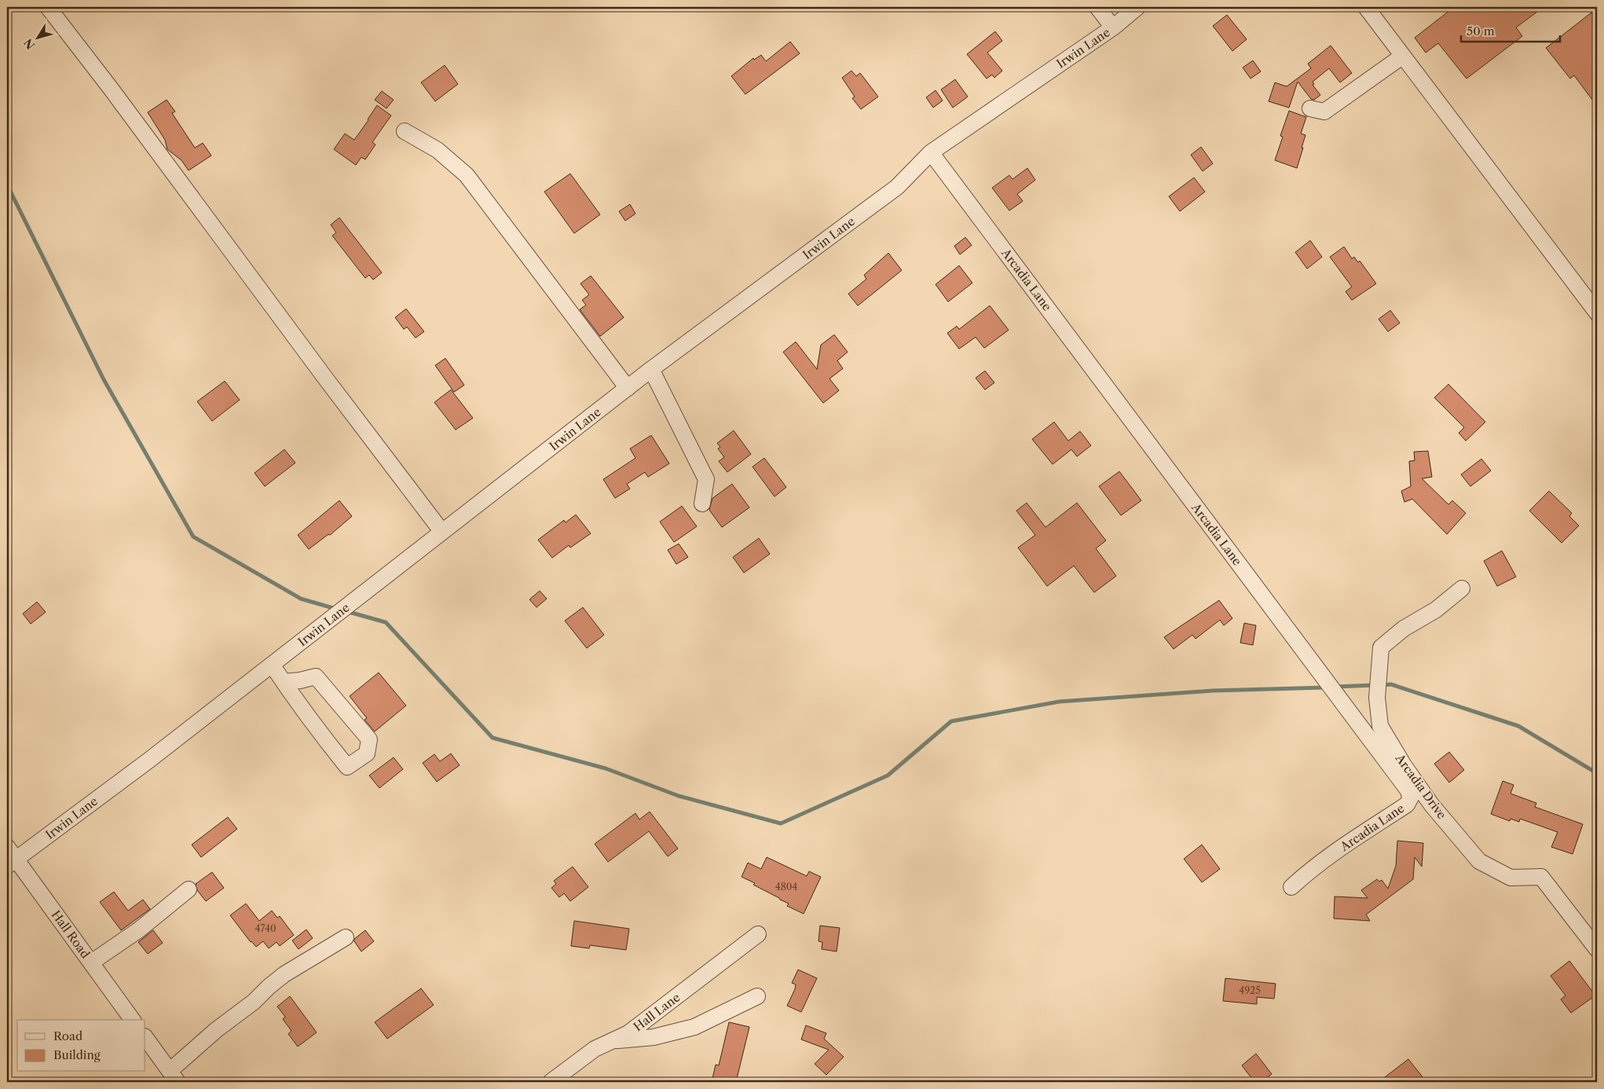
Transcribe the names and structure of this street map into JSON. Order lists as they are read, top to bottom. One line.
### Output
{"streets":{"street":["Irwin Lane","Arcadia Lane","Arcadia Drive","Hall Road","Hall Lane"]},"crossings":[["Irwin Lane","Arcadia Lane"],["Irwin Lane","Hall Road"]],"house_numbers":["4804","4740","4925"],"legend":["Road","Building"],"scale_bar":"50 m","north":"bottom left"}
